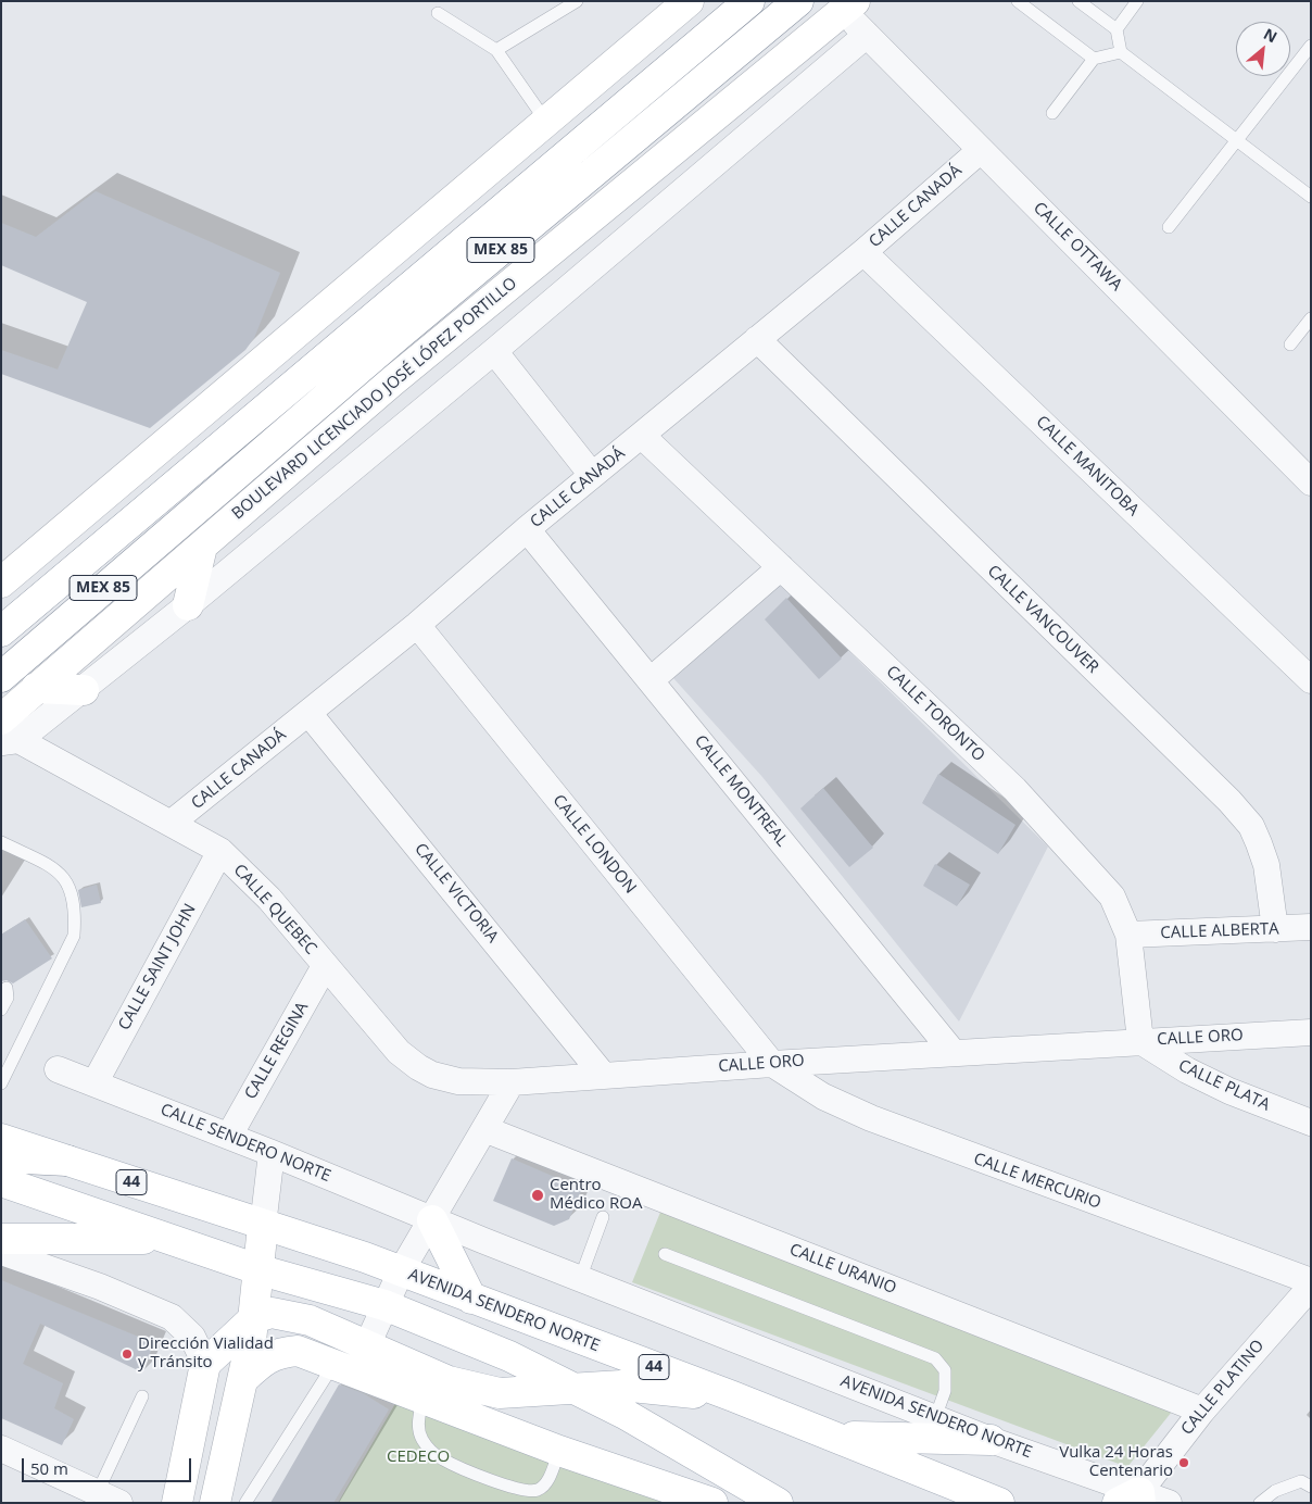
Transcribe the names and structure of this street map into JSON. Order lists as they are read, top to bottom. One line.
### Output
{"streets":{"main road":["MEX 85","BOULEVARD LICENCIADO JOSÉ LÓPEZ PORTILLO","44","AVENIDA SENDERO NORTE"],"street":["CALLE CANADÁ","CALLE OTTAWA","CALLE MANITOBA","CALLE VANCOUVER","CALLE TORONTO","CALLE MONTREAL","CALLE LONDON","CALLE VICTORIA","CALLE QUEBEC","CALLE ALBERTA","CALLE SAINT JOHN","CALLE ORO","CALLE REGINA","CALLE PLATA","CALLE SENDERO NORTE","CALLE MERCURIO","CALLE URANIO","CALLE PLATINO"]},"crossings":[["CALLE CANADÁ","CALLE OTTAWA"],["CALLE CANADÁ","CALLE MANITOBA"],["CALLE CANADÁ","CALLE VANCOUVER"],["CALLE CANADÁ","CALLE TORONTO"],["CALLE CANADÁ","CALLE MONTREAL"],["CALLE CANADÁ","CALLE LONDON"],["CALLE CANADÁ","CALLE VICTORIA"],["CALLE CANADÁ","CALLE QUEBEC"],["CALLE OTTAWA","BOULEVARD LICENCIADO JOSÉ LÓPEZ PORTILLO"],["BOULEVARD LICENCIADO JOSÉ LÓPEZ PORTILLO","CALLE QUEBEC"],["CALLE VANCOUVER","CALLE ALBERTA"],["CALLE TORONTO","CALLE ALBERTA"],["CALLE TORONTO","CALLE ORO"],["CALLE TORONTO","CALLE PLATA"],["CALLE MONTREAL","CALLE ORO"],["CALLE LONDON","CALLE ORO"],["CALLE LONDON","CALLE MERCURIO"],["CALLE VICTORIA","CALLE ORO"],["CALLE QUEBEC","CALLE SAINT JOHN"],["CALLE QUEBEC","CALLE ORO"],["CALLE QUEBEC","CALLE REGINA"],["CALLE SAINT JOHN","CALLE SENDERO NORTE"],["CALLE ORO","CALLE PLATA"],["CALLE ORO","CALLE MERCURIO"],["CALLE REGINA","CALLE SENDERO NORTE"],["CALLE SENDERO NORTE","AVENIDA SENDERO NORTE"],["CALLE URANIO","CALLE PLATINO"],["AVENIDA SENDERO NORTE","CALLE PLATINO"]],"parks":["CEDECO"],"places":["Centro Médico ROA","Dirección Vialidad y Tránsito","Vulka 24 Horas Centenario"],"scale_bar":"50 m","north":"top right"}
